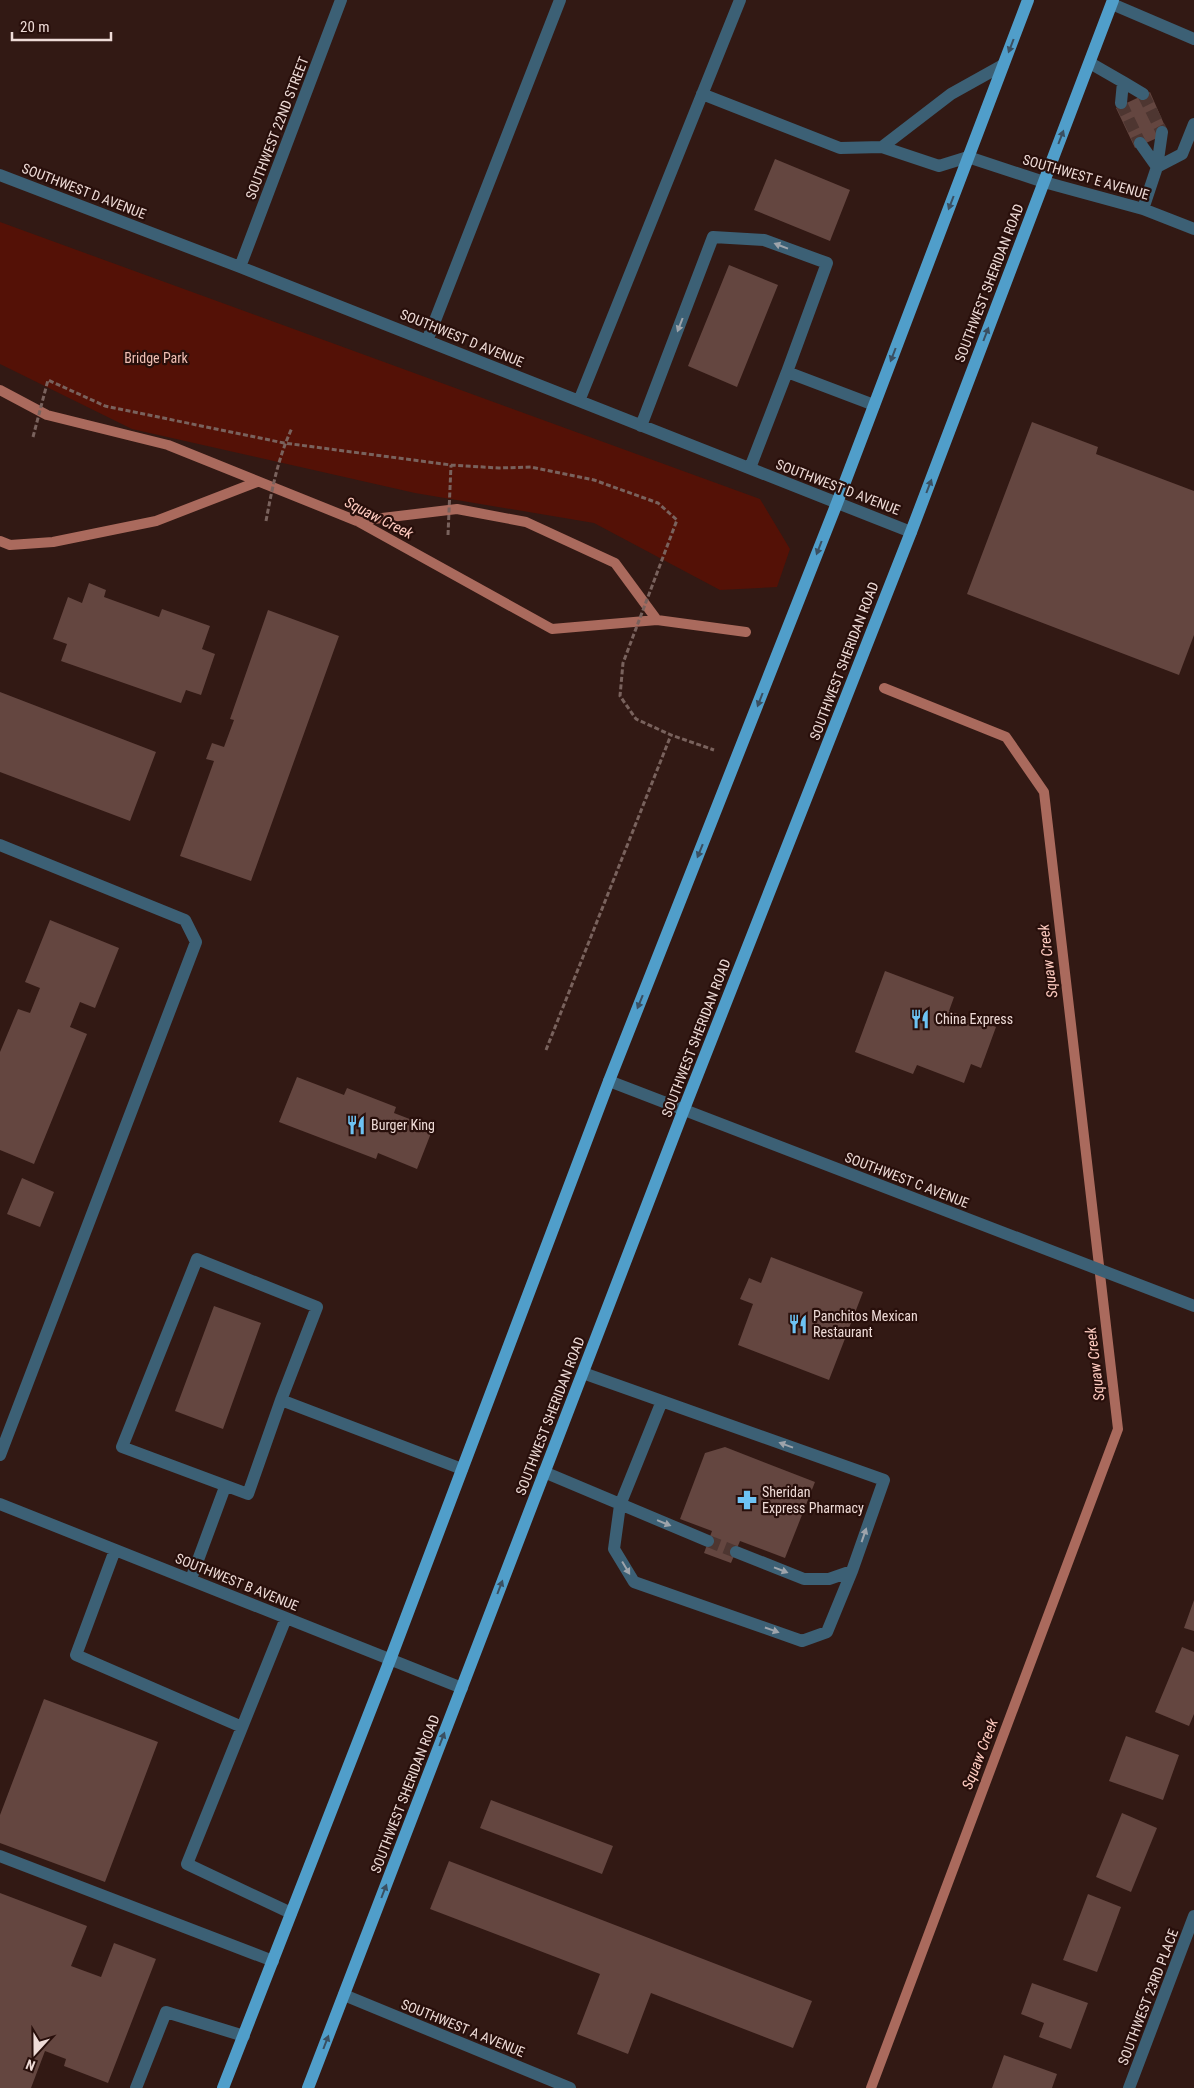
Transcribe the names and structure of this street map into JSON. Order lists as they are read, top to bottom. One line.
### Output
{"streets":{"main road":["SOUTHWEST SHERIDAN ROAD"],"street":["SOUTHWEST 22ND STREET","SOUTHWEST E AVENUE","SOUTHWEST D AVENUE","SOUTHWEST C AVENUE","SOUTHWEST B AVENUE","SOUTHWEST 23RD PLACE","SOUTHWEST A AVENUE"]},"crossings":[["SOUTHWEST 22ND STREET","SOUTHWEST D AVENUE"],["SOUTHWEST E AVENUE","SOUTHWEST SHERIDAN ROAD"],["SOUTHWEST D AVENUE","SOUTHWEST SHERIDAN ROAD"],["SOUTHWEST SHERIDAN ROAD","SOUTHWEST C AVENUE"],["SOUTHWEST SHERIDAN ROAD","SOUTHWEST B AVENUE"],["SOUTHWEST SHERIDAN ROAD","SOUTHWEST A AVENUE"]],"water":["Squaw Creek"],"parks":["Bridge Park"],"places":{"restaurant":["China Express","Burger King","Panchitos Mexican Restaurant"],"pharmacy":["Sheridan Express Pharmacy"]},"scale_bar":"20 m","north":"bottom"}
